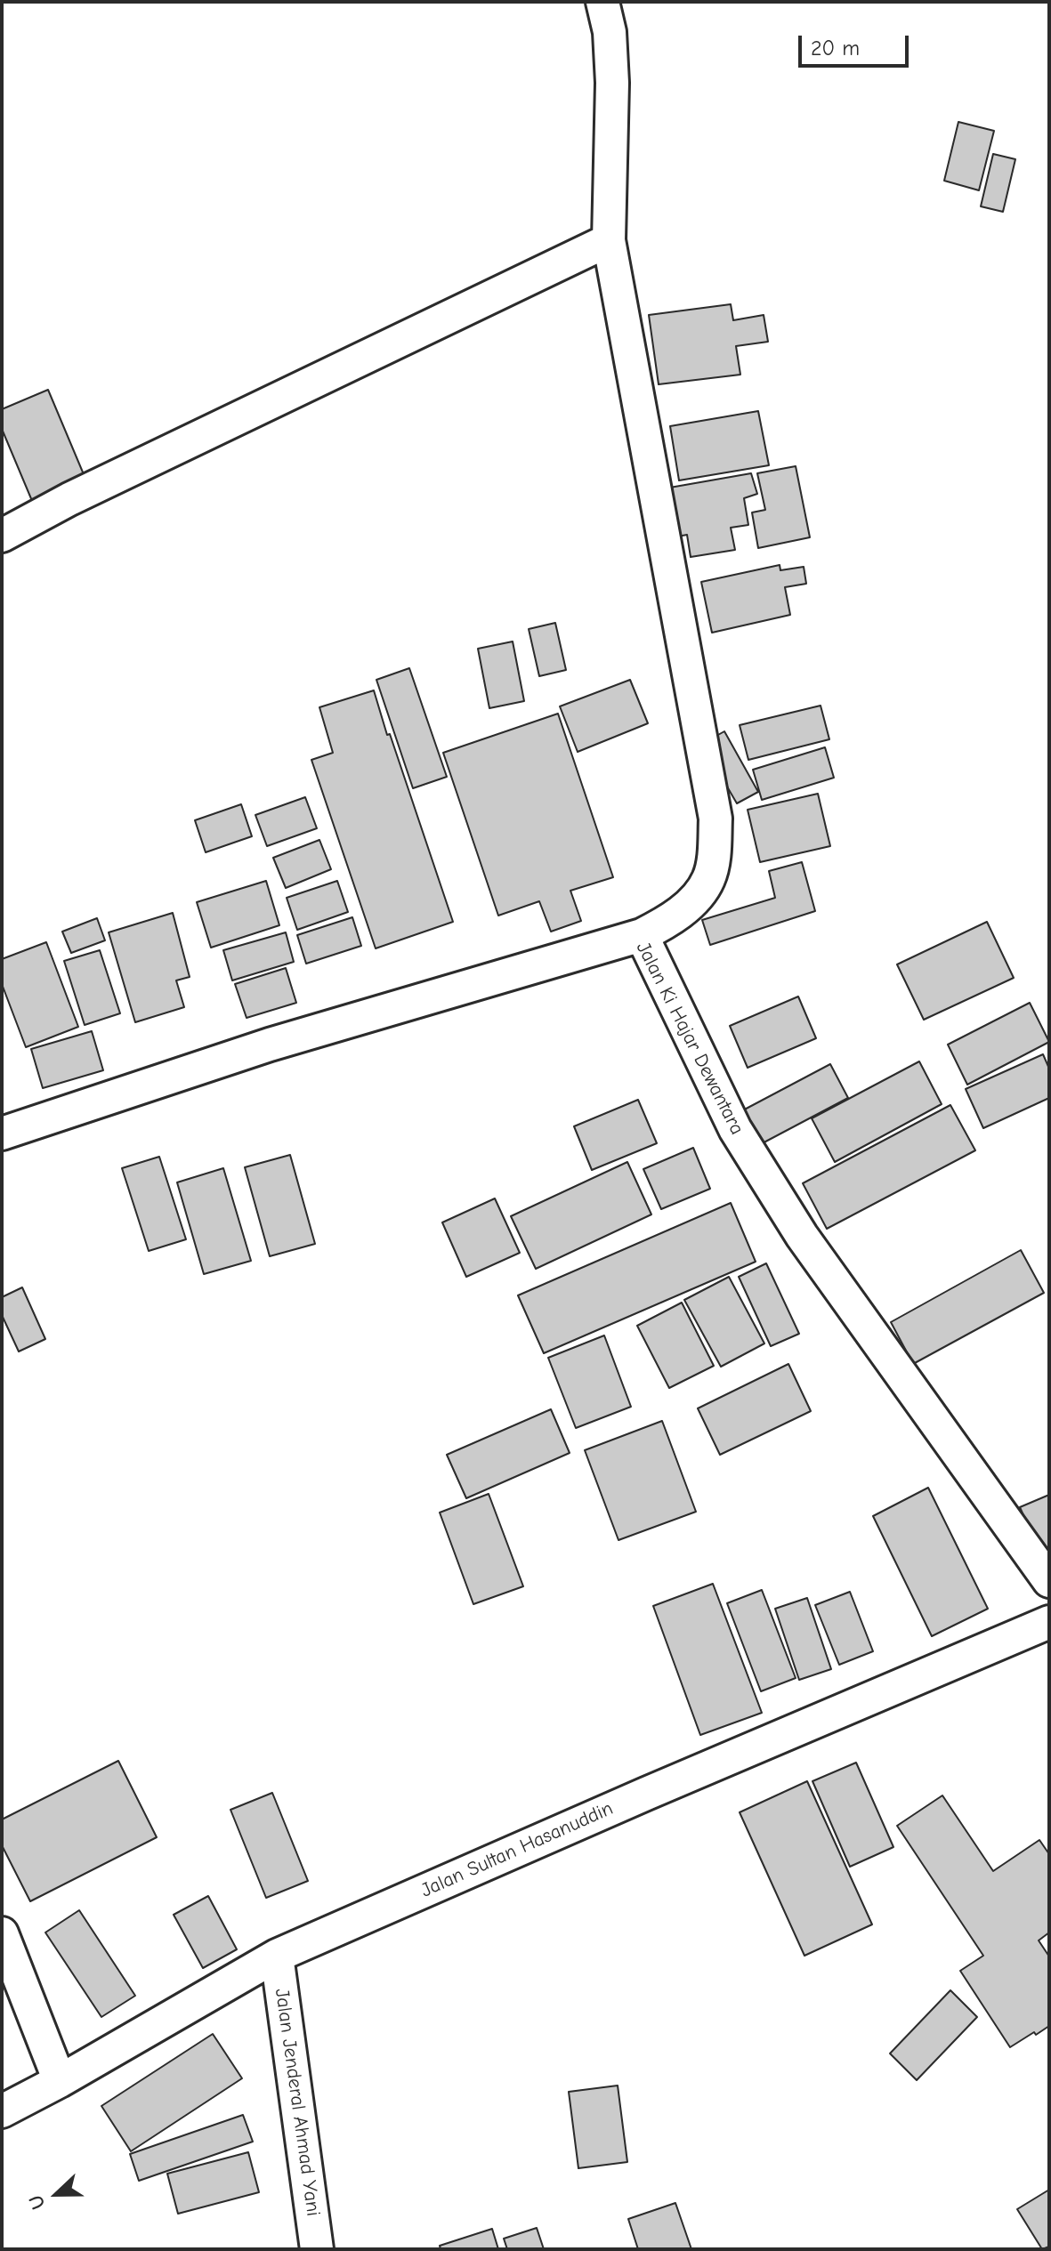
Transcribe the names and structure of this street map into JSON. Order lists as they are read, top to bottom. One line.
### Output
{"streets":{"street":["Jalan Ki Hajar Dewantara","Jalan Sultan Hasanuddin","Jalan Jenderal Ahmad Yani"]},"crossings":[["Jalan Sultan Hasanuddin","Jalan Jenderal Ahmad Yani"]],"scale_bar":"20 m","north":"left"}
